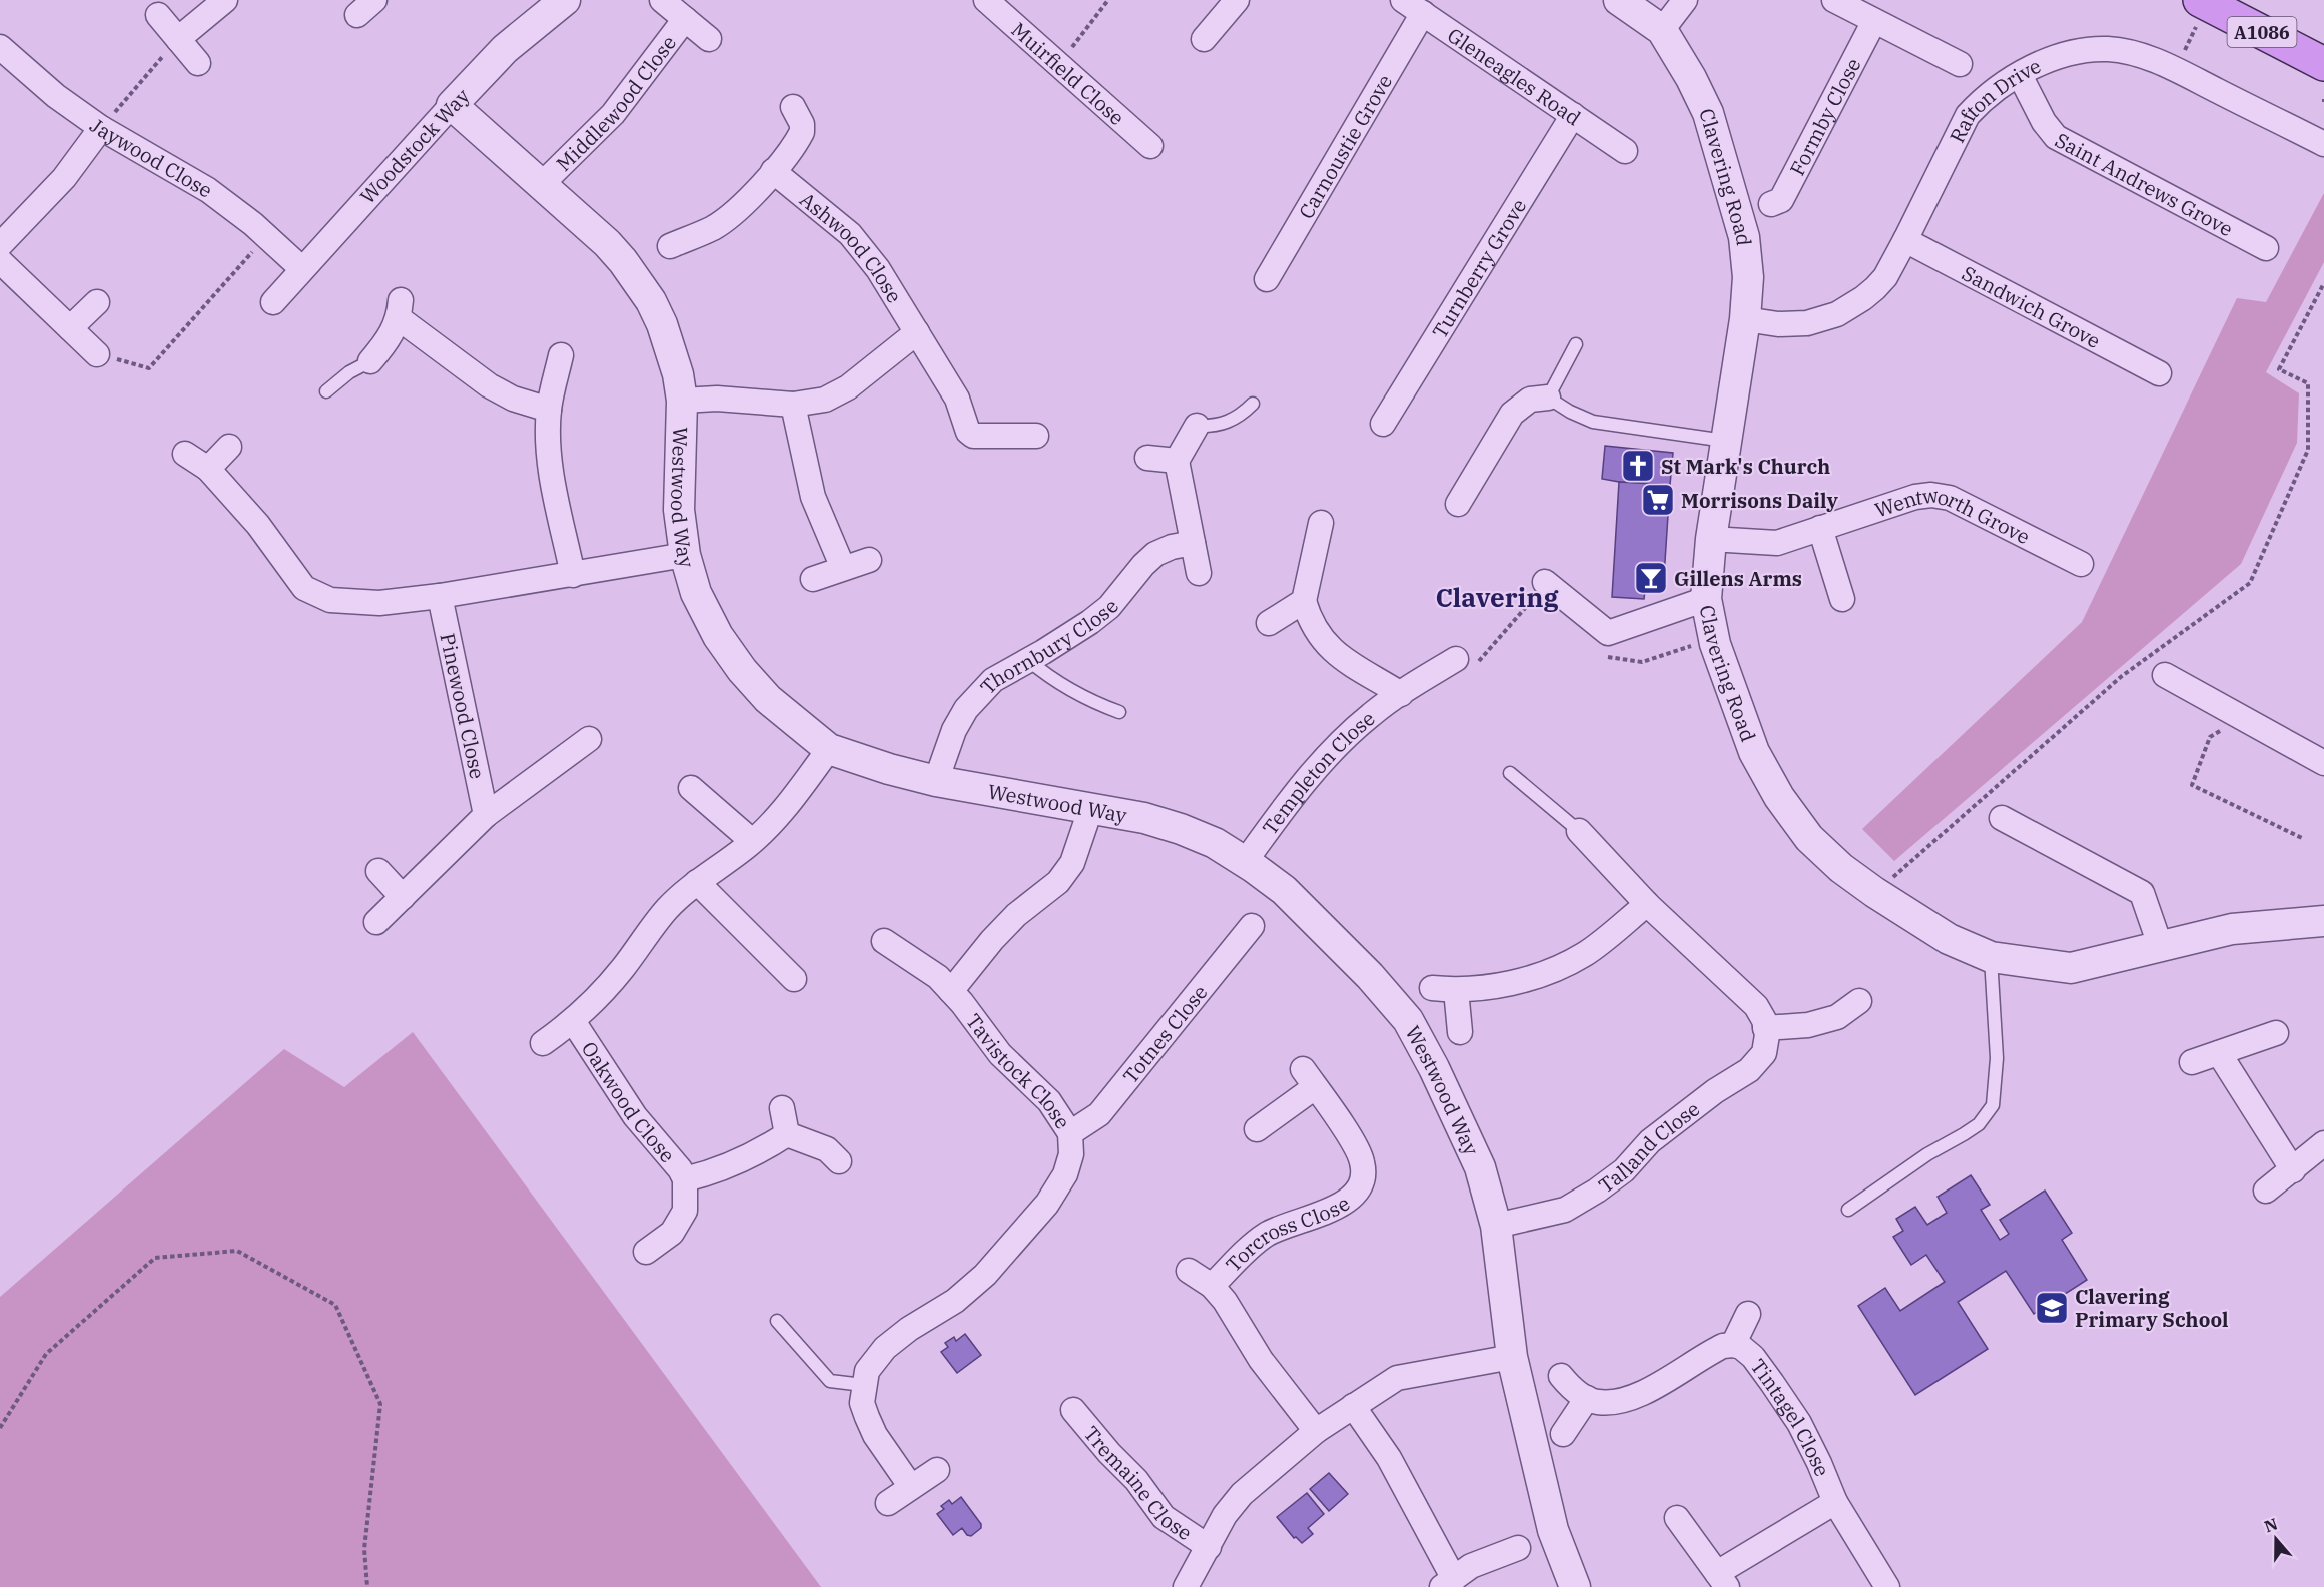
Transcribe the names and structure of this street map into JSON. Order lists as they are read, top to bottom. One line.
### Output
{"streets":{"main road":["A1086"],"street":["Muirfield Close","Gleneagles Road","Middlewood Close","Rafton Drive","Formby Close","Woodstock Way","Carnoustie Grove","Jaywood Close","Clavering Road","Saint Andrews Grove","Ashwood Close","Turnberry Grove","Sandwich Grove","Westwood Way","Wentworth Grove","Thornbury Close","Pinewood Close","Templeton Close","Totnes Close","Tavistock Close","Oakwood Close","Talland Close","Torcross Close","Tintagel Close","Tremaine Close"]},"crossings":[["Gleneagles Road","Carnoustie Grove"],["Gleneagles Road","Turnberry Grove"],["Middlewood Close","Westwood Way"],["Rafton Drive","Clavering Road"],["Rafton Drive","Saint Andrews Grove"],["Rafton Drive","Sandwich Grove"],["Woodstock Way","Jaywood Close"],["Woodstock Way","Westwood Way"],["Clavering Road","Wentworth Grove"],["Westwood Way","Thornbury Close"],["Westwood Way","Templeton Close"],["Westwood Way","Oakwood Close"],["Westwood Way","Talland Close"],["Totnes Close","Tavistock Close"],["Torcross Close","Tremaine Close"]],"districts":["Clavering"],"places":{"church":["St Mark's Church"],"supermarket":["Morrisons Daily"],"bar":["Gillens Arms"],"school or university":["Clavering Primary School"]},"north":"top"}
